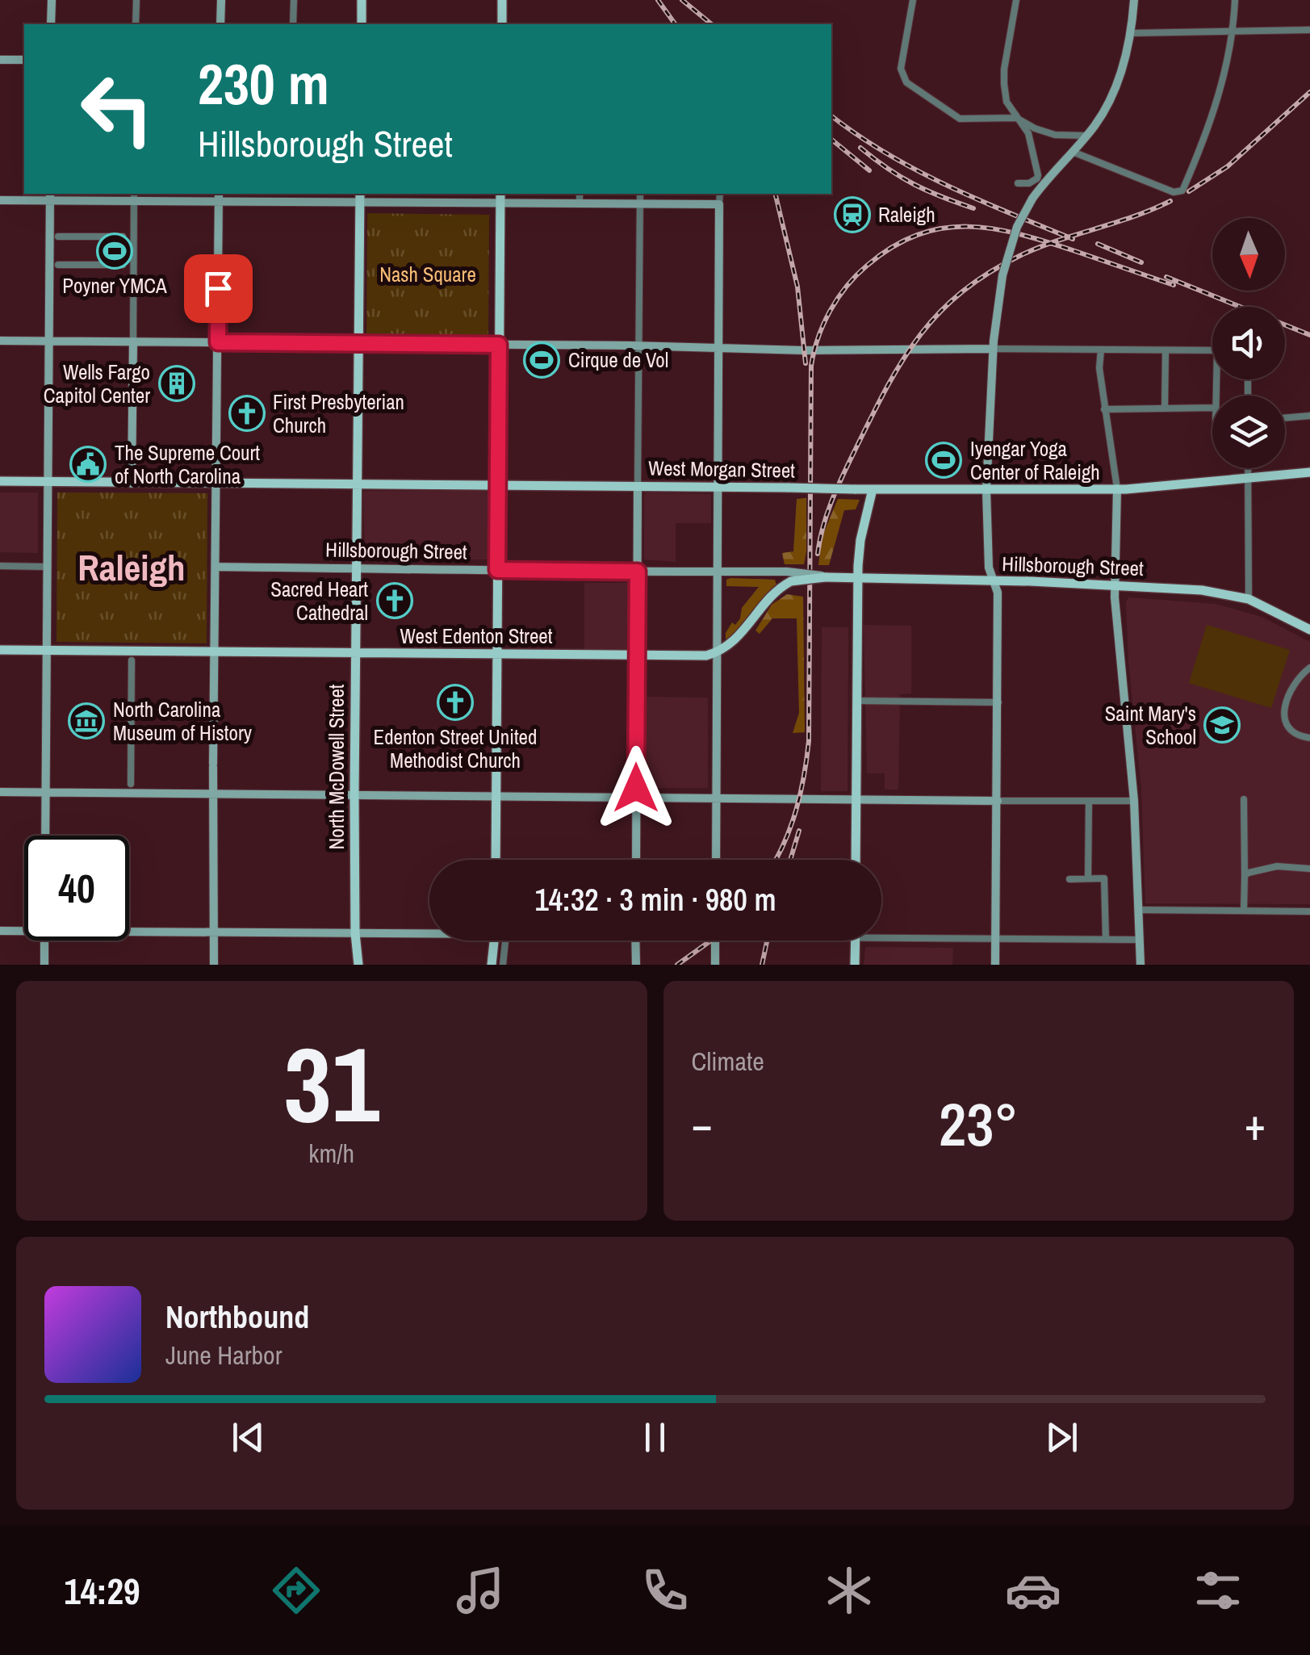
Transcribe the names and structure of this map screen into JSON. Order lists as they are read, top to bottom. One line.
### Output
{"streets":{"main road":["West Morgan Street","Hillsborough Street","West Edenton Street","North McDowell Street"]},"crossings":[["West Morgan Street","North McDowell Street"],["Hillsborough Street","North McDowell Street"],["West Edenton Street","North McDowell Street"]],"districts":["Raleigh"],"parks":["Nash Square"],"places":{"station":["Raleigh"],"sports":["Poyner YMCA","Cirque de Vol","Iyengar Yoga Center of Raleigh"],"building":["Wells Fargo Capitol Center"],"church":["First Presbyterian Church","Sacred Heart Cathedral","Edenton Street United Methodist Church"],"public building":["The Supreme Court of North Carolina"],"museum":["North Carolina Museum of History"],"school or university":["Saint Mary's School"]},"north":"bottom","page":{"turn":["230 m","Hillsborough Street"],"limit":"40","trip":"14:32 · 3 min · 980 m","tile":[["31","km/h"],"Climate"],"heat":["−","23°","+"],"song":["Northbound","June Harbor"],"tabs":"14:29"}}
